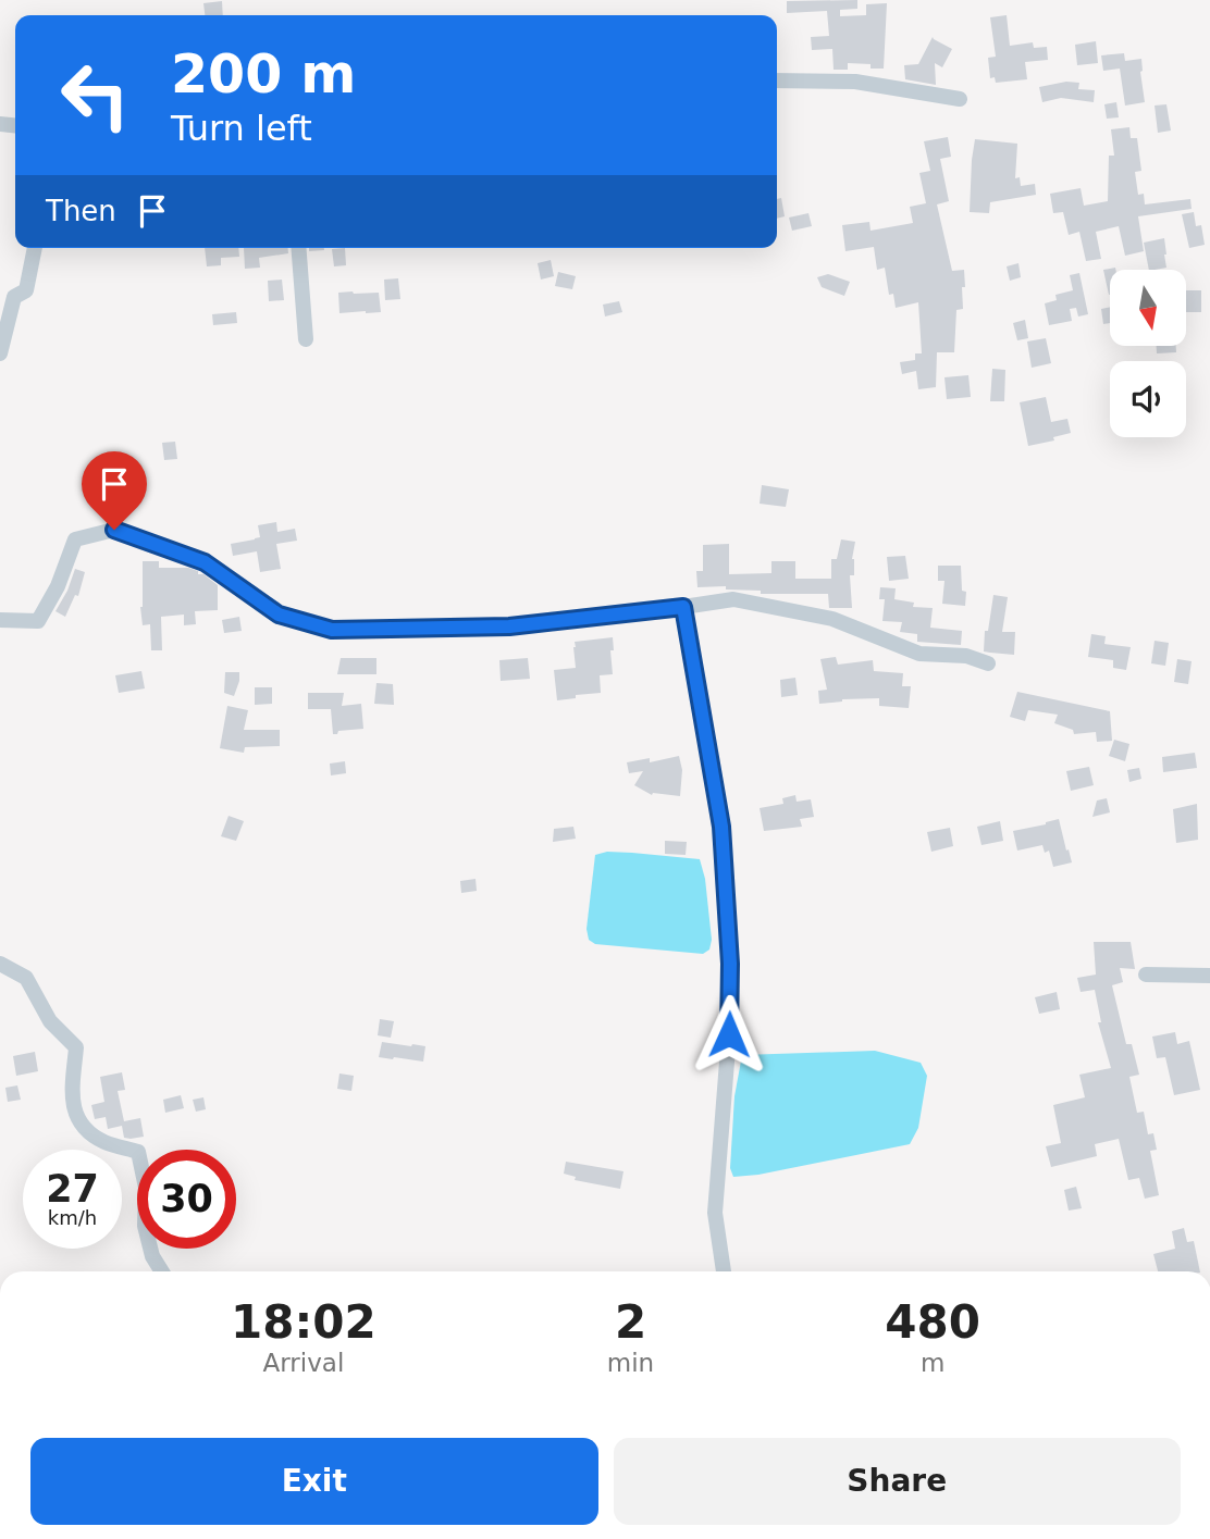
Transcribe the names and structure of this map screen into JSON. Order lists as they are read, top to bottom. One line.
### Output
{"north":"bottom","page":{"turn":["200 m","Turn left"],"then":"Then","speed":"27 km/h","limit":"30","eta":["18:02","Arrival","2","min","480","m"],"buttons":["Exit","Share"]}}
